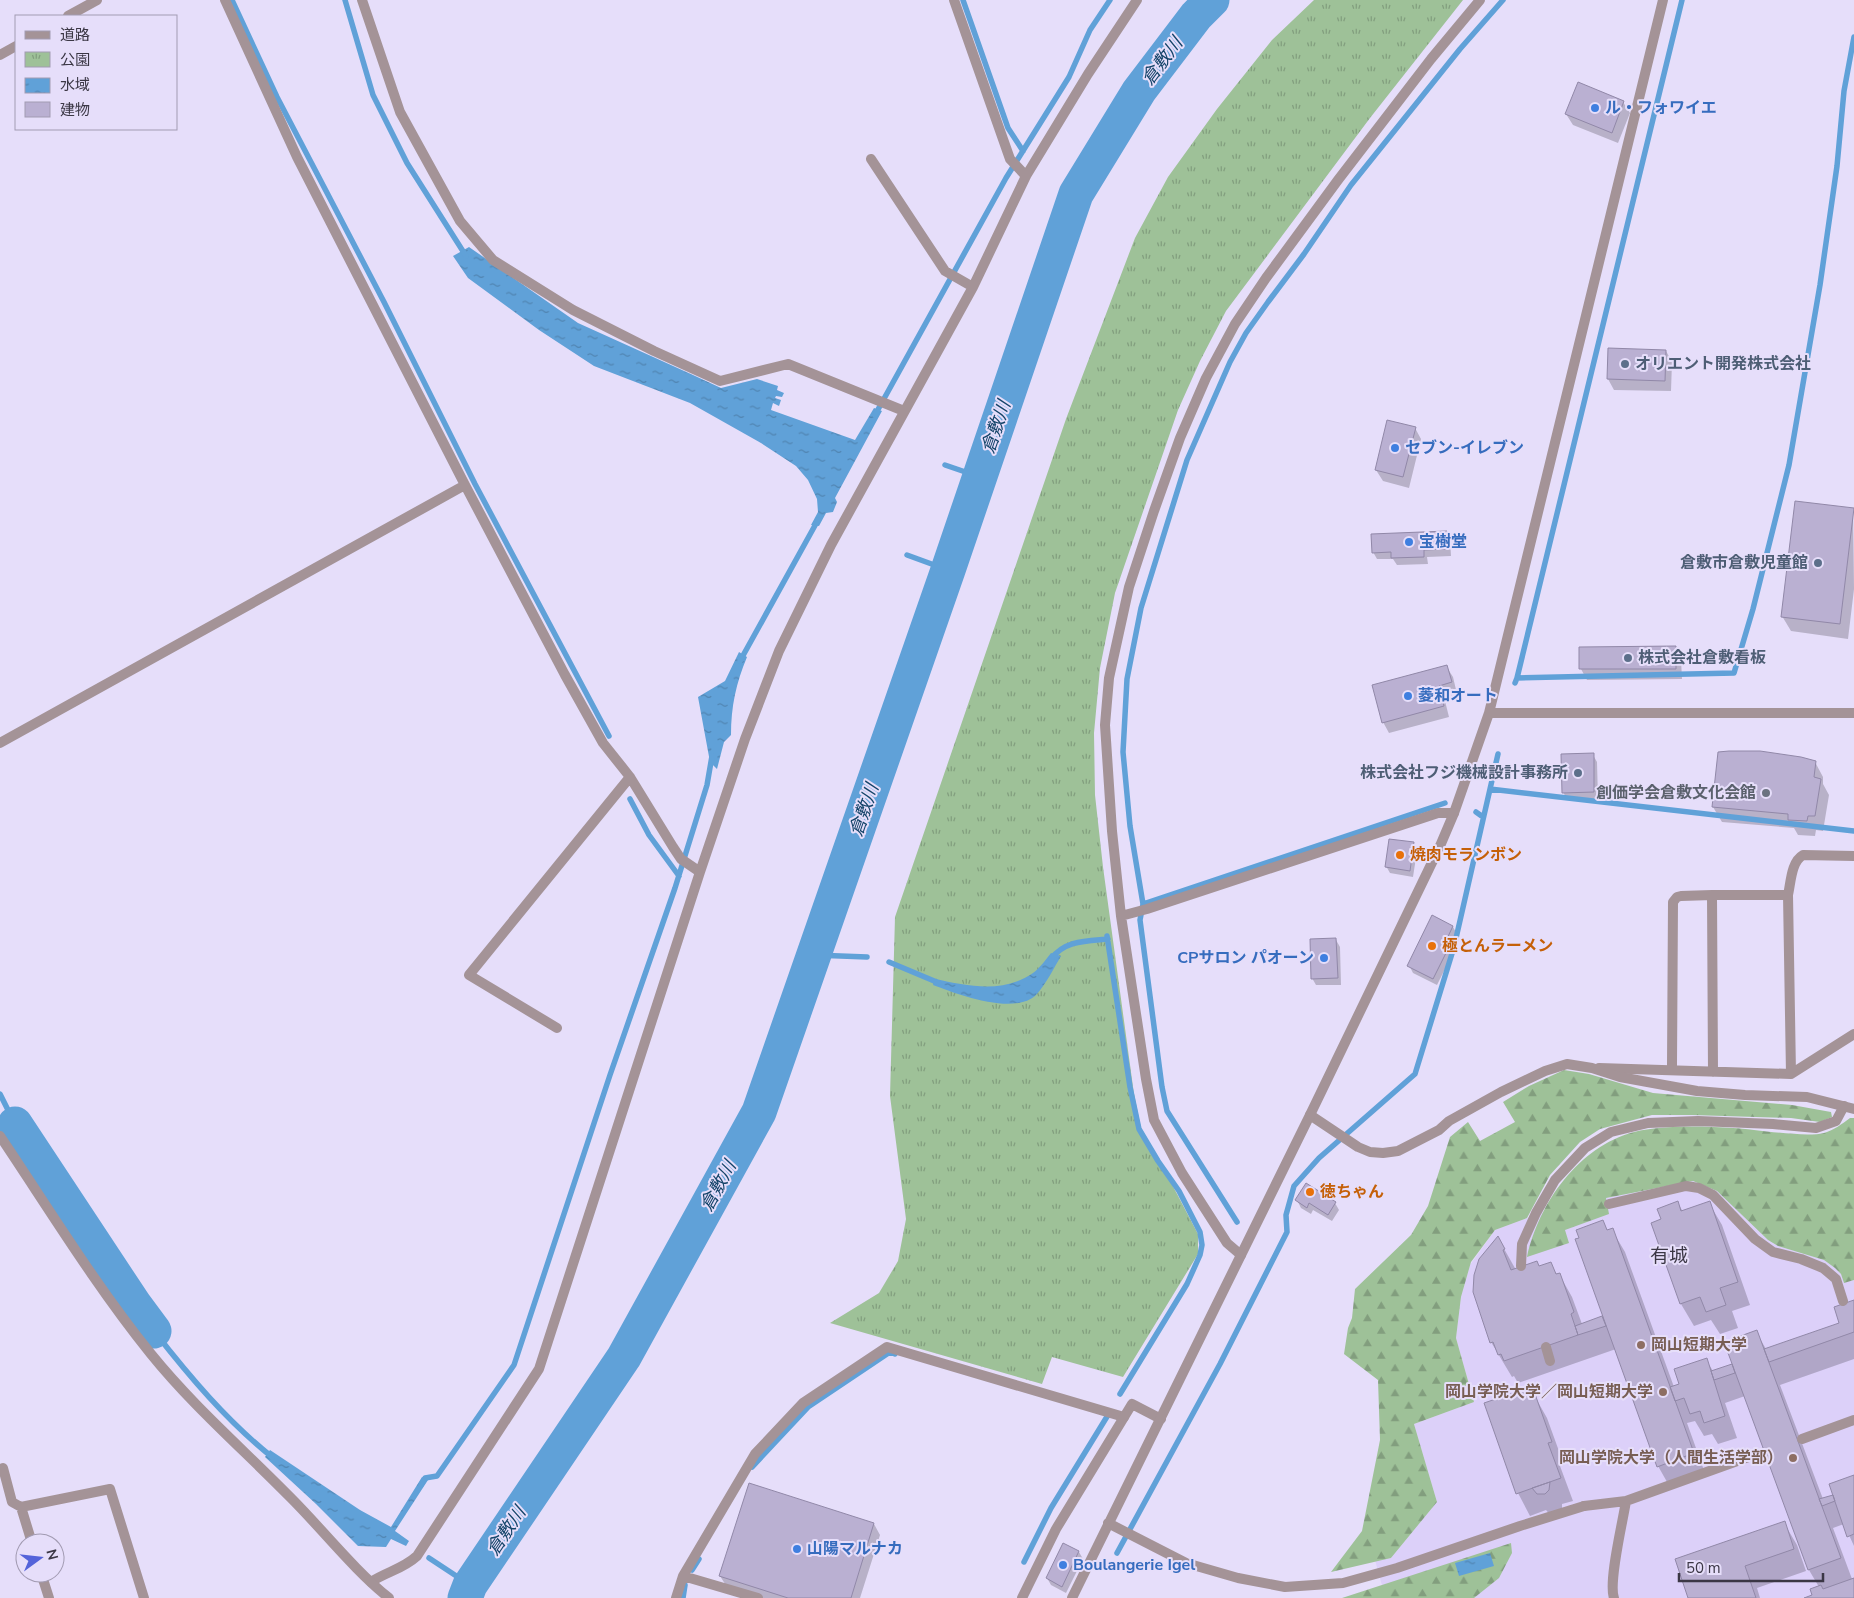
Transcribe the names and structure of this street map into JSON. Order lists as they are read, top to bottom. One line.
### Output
{"districts":["有城"],"water":["倉敷川"],"places":["ル・フォワイエ","オリエント開発株式会社","セブン-イレブン","宝樹堂","倉敷市倉敷児童館","株式会社倉敷看板","菱和オート","株式会社フジ機械設計事務所","創価学会倉敷文化会館","焼肉モランボン","極とんラーメン","CPサロン パオーン","徳ちゃん","岡山短期大学","岡山学院大学／岡山短期大学","岡山学院大学（人間生活学部）","山陽マルナカ","Boulangerie Igel"],"legend":["道路","公園","水域","建物"],"scale_bar":"50 m","north":"right"}
